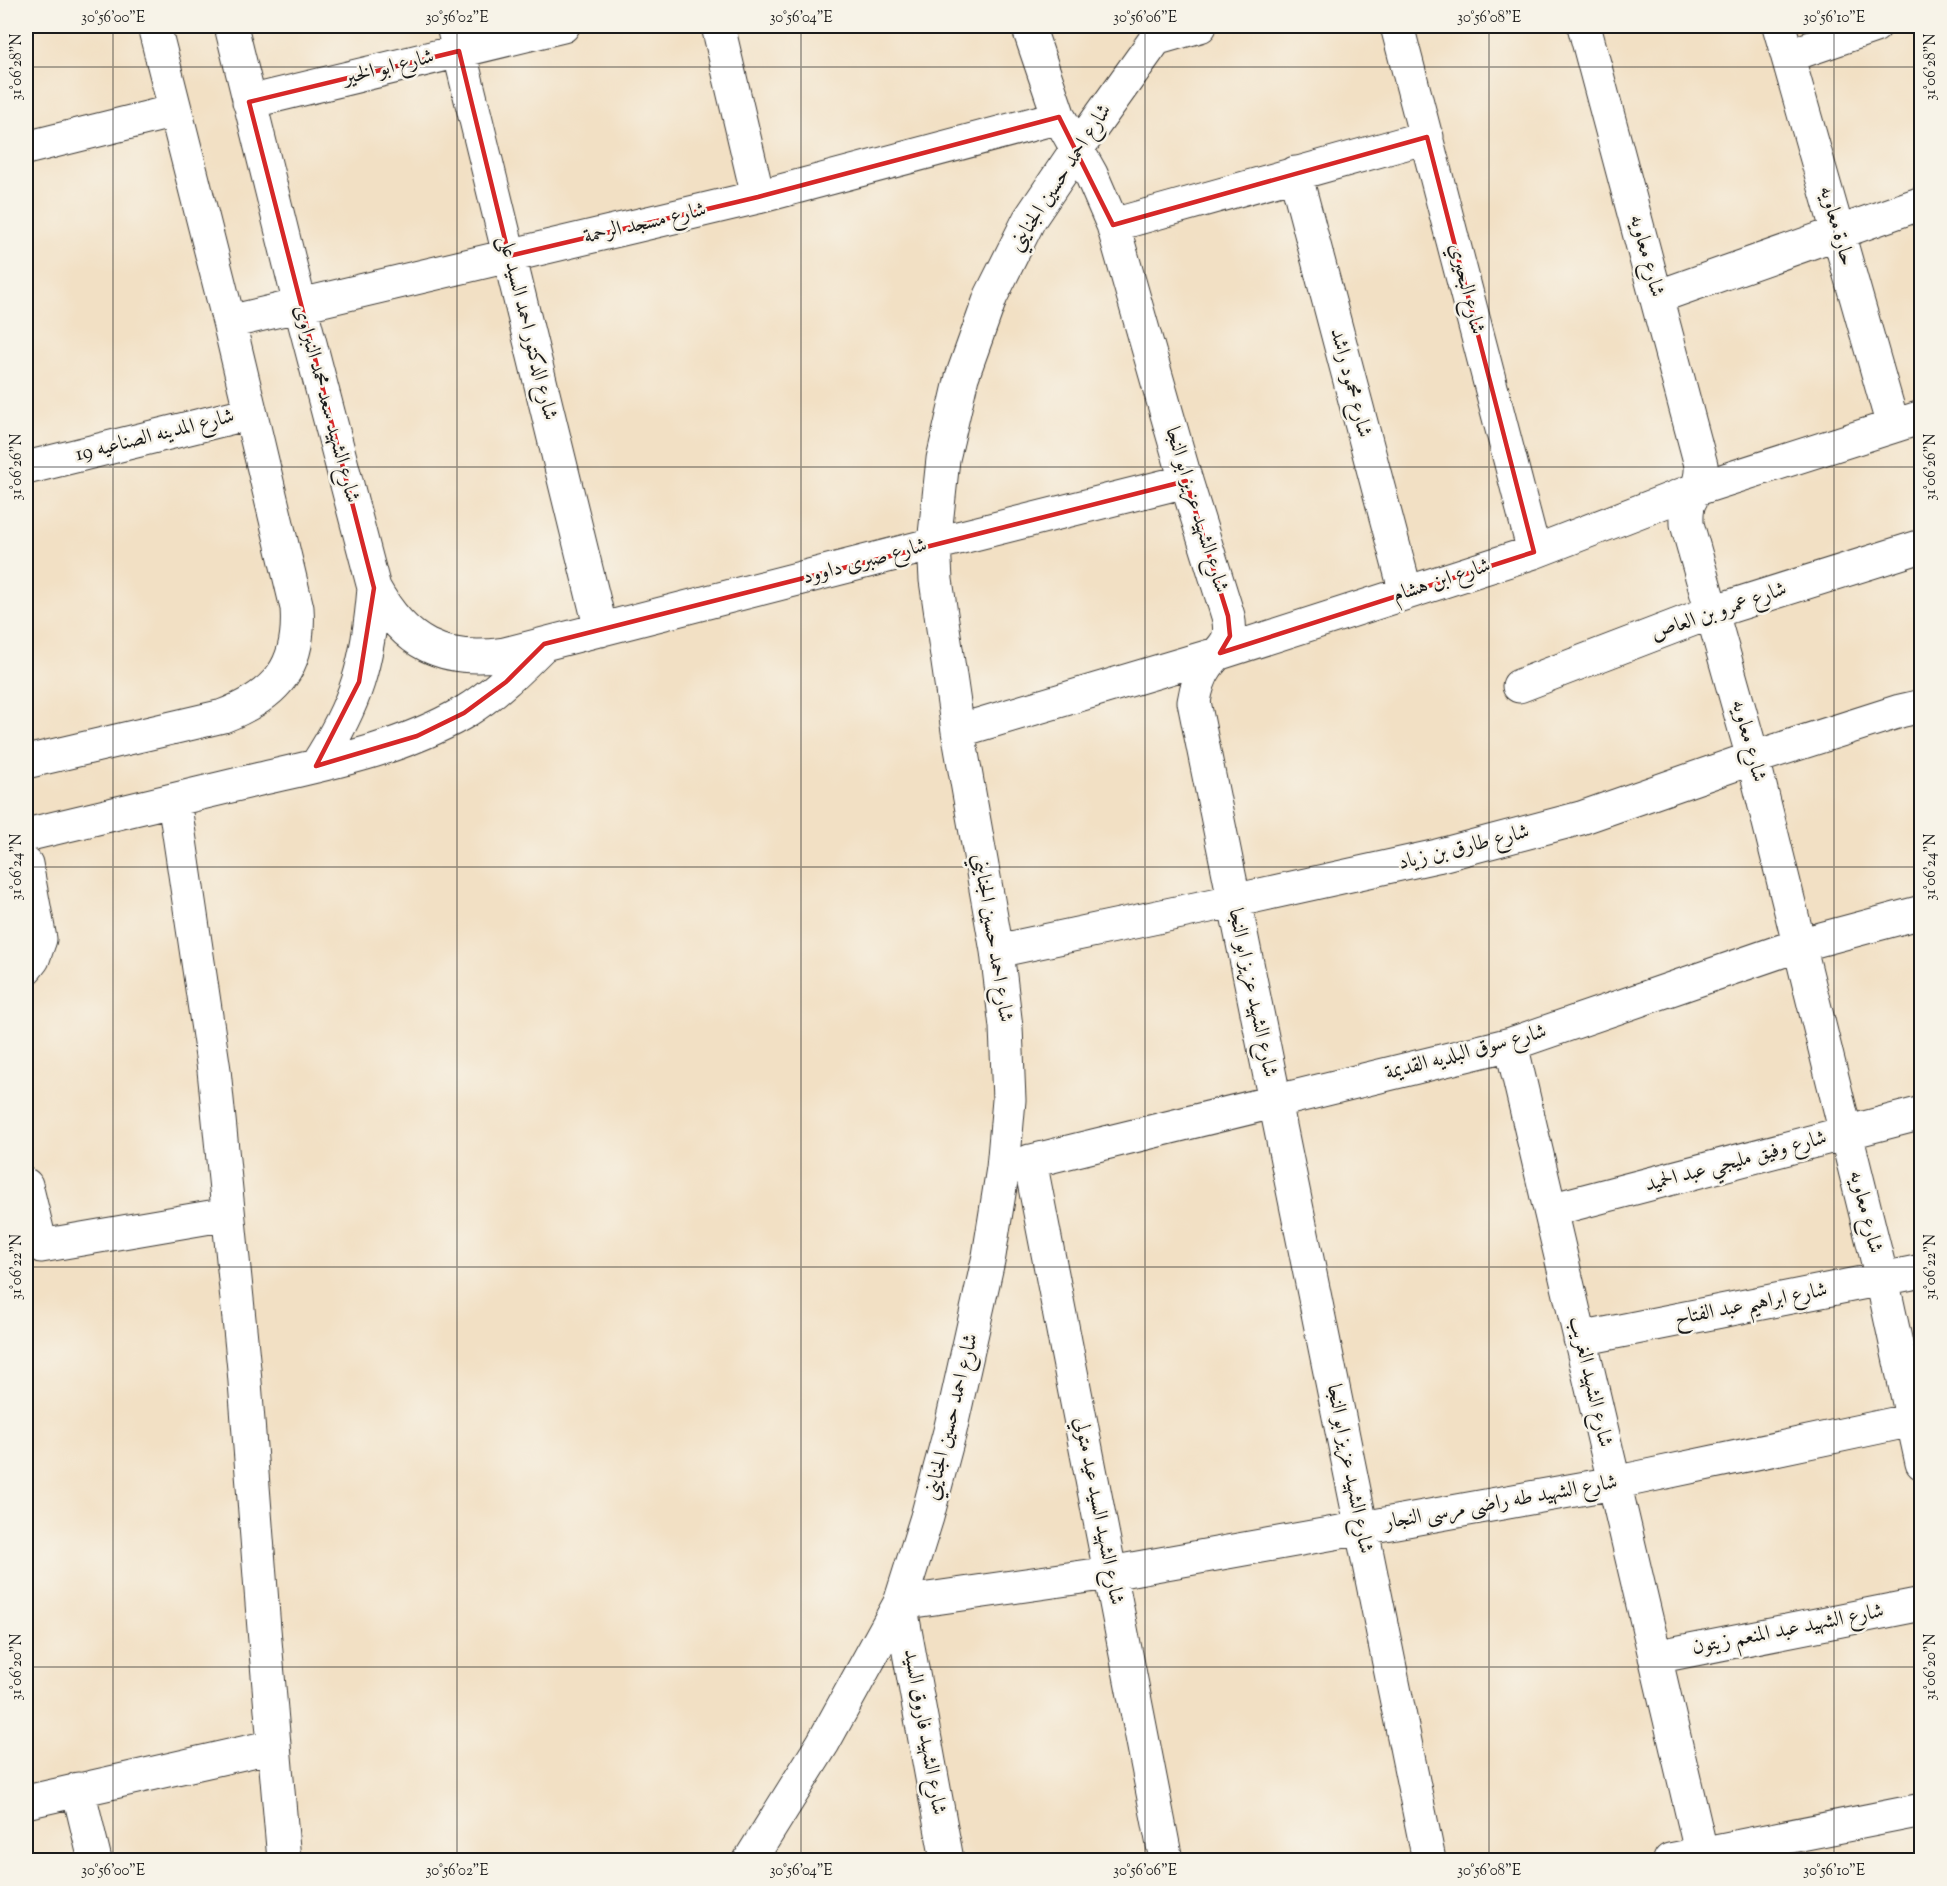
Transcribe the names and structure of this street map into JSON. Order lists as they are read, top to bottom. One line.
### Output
{"streets":{"street":["شارع ابو الخير","شارع احمد حسين الجنايني","شارع مسجد الرحمة","حارة معاويه","شارع معاويه","شارع البحيري","شارع الدكتور احمد السيد على","شارع محمود راشد","شارع الشهيد سعد محمد النبراوى","شارع المدينه الصناعيه 19","شارع الشهيد عزيز ابو النجا","شارع صبرى داوود","شارع ابن هشام","شارع عمرو بن العاص","شارع طارق بن زياد","شارع سوق البلديه القديمة","شارع وفيق مليجي عبد الحميد","شارع ابراهيم عبد الفتاح","شارع الشهيد الغريب","شارع الشهيد طه راضى مرسى النجار","شارع الشهيد السيد عيد متولي","شارع الشهيد عبد المنعم زيتون","شارع الشهيد فاروق السيد"]},"crossings":[["شارع ابو الخير","شارع الدكتور احمد السيد على"],["شارع ابو الخير","شارع الشهيد سعد محمد النبراوى"],["شارع احمد حسين الجنايني","شارع الشهيد عزيز ابو النجا"],["شارع احمد حسين الجنايني","شارع صبرى داوود"],["شارع احمد حسين الجنايني","شارع ابن هشام"],["شارع احمد حسين الجنايني","شارع طارق بن زياد"],["شارع احمد حسين الجنايني","شارع سوق البلديه القديمة"],["شارع احمد حسين الجنايني","شارع الشهيد طه راضى مرسى النجار"],["شارع احمد حسين الجنايني","شارع الشهيد السيد عيد متولي"],["شارع احمد حسين الجنايني","شارع الشهيد فاروق السيد"],["شارع مسجد الرحمة","شارع الدكتور احمد السيد على"],["شارع مسجد الرحمة","شارع الشهيد سعد محمد النبراوى"],["شارع مسجد الرحمة","شارع الشهيد عزيز ابو النجا"],["حارة معاويه","شارع ابن هشام"],["شارع معاويه","شارع ابن هشام"],["شارع معاويه","شارع عمرو بن العاص"],["شارع معاويه","شارع طارق بن زياد"],["شارع معاويه","شارع سوق البلديه القديمة"],["شارع معاويه","شارع وفيق مليجي عبد الحميد"],["شارع معاويه","شارع ابراهيم عبد الفتاح"],["شارع معاويه","شارع الشهيد طه راضى مرسى النجار"],["شارع البحيري","شارع ابن هشام"],["شارع الدكتور احمد السيد على","شارع صبرى داوود"],["شارع محمود راشد","شارع ابن هشام"],["شارع الشهيد سعد محمد النبراوى","شارع صبرى داوود"],["شارع الشهيد عزيز ابو النجا","شارع صبرى داوود"],["شارع الشهيد عزيز ابو النجا","شارع ابن هشام"],["شارع الشهيد عزيز ابو النجا","شارع طارق بن زياد"],["شارع الشهيد عزيز ابو النجا","شارع سوق البلديه القديمة"],["شارع الشهيد عزيز ابو النجا","شارع الشهيد طه راضى مرسى النجار"],["شارع سوق البلديه القديمة","شارع الشهيد الغريب"],["شارع سوق البلديه القديمة","شارع الشهيد السيد عيد متولي"],["شارع وفيق مليجي عبد الحميد","شارع الشهيد الغريب"],["شارع ابراهيم عبد الفتاح","شارع الشهيد الغريب"],["شارع الشهيد الغريب","شارع الشهيد طه راضى مرسى النجار"],["شارع الشهيد الغريب","شارع الشهيد عبد المنعم زيتون"],["شارع الشهيد طه راضى مرسى النجار","شارع الشهيد السيد عيد متولي"],["شارع الشهيد طه راضى مرسى النجار","شارع الشهيد فاروق السيد"]],"coordinates":["30°56'00\"E","30°56'02\"E","30°56'04\"E","30°56'06\"E","30°56'08\"E","30°56'10\"E","31°06'28\"N","31°06'26\"N","31°06'24\"N","31°06'22\"N","31°06'20\"N"]}
